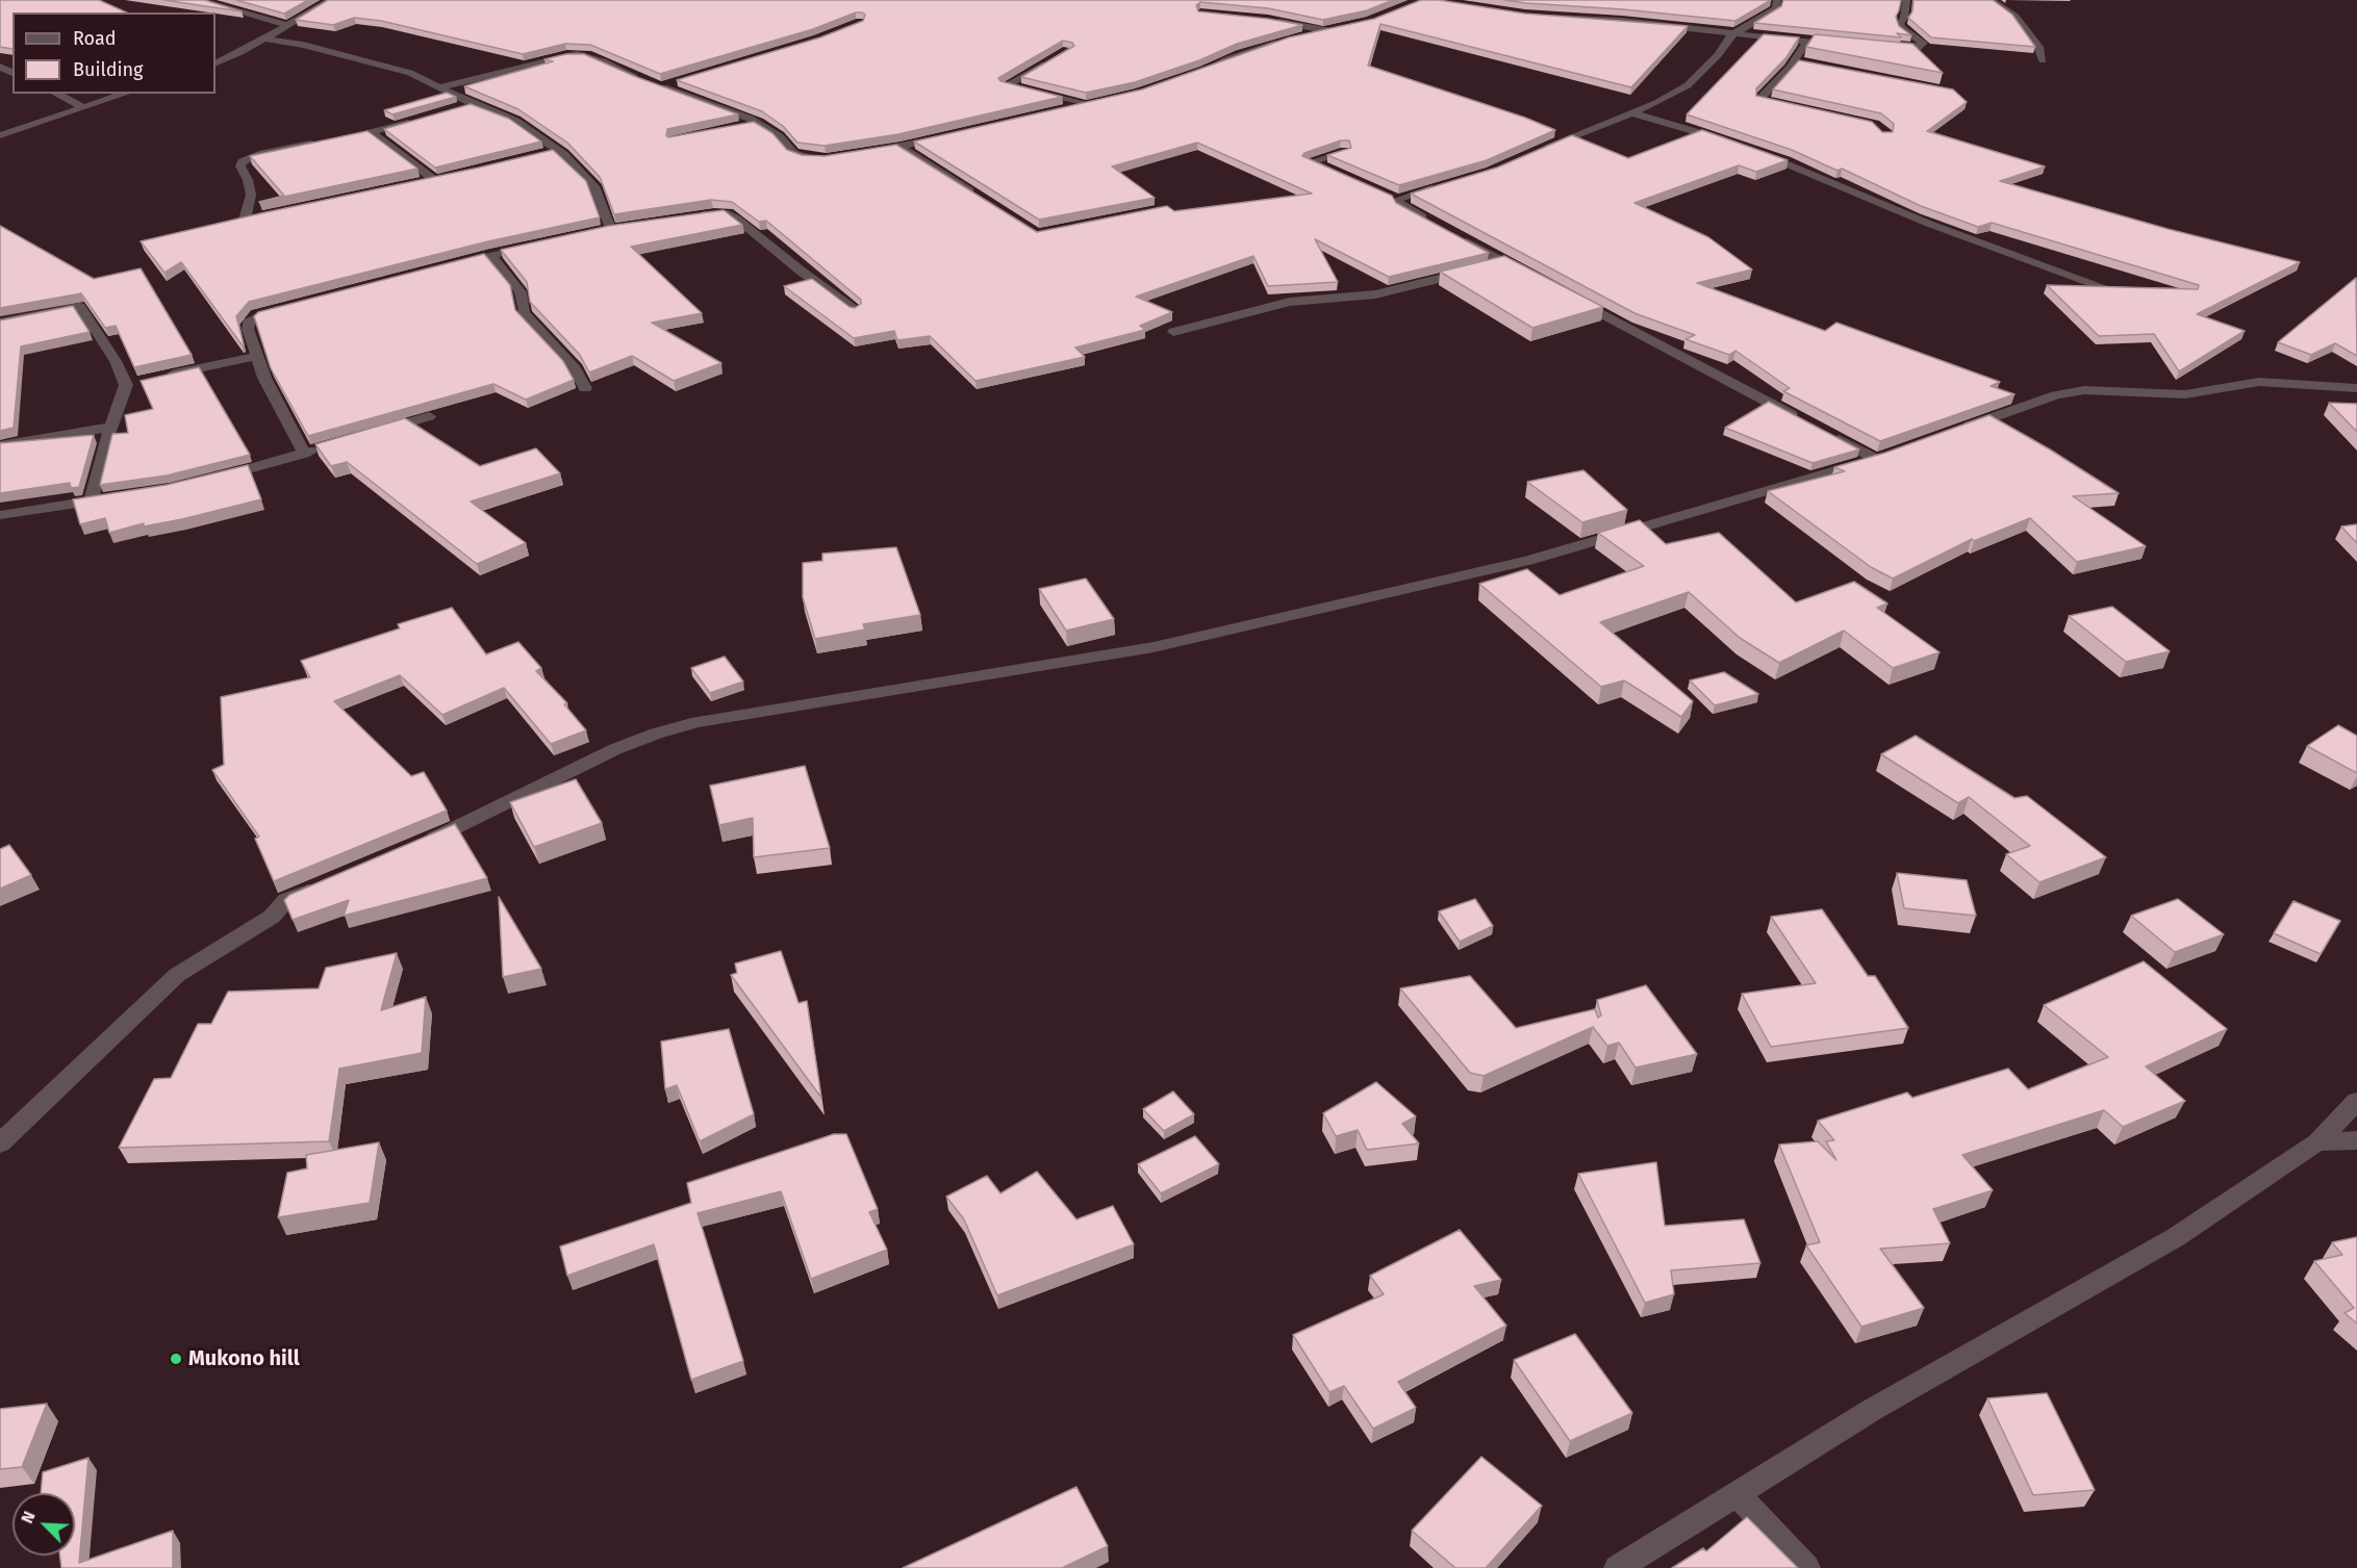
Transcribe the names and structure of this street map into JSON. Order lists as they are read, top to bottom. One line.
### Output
{"places":["Mukono hill"],"legend":["Road","Building"],"north":"top left"}
